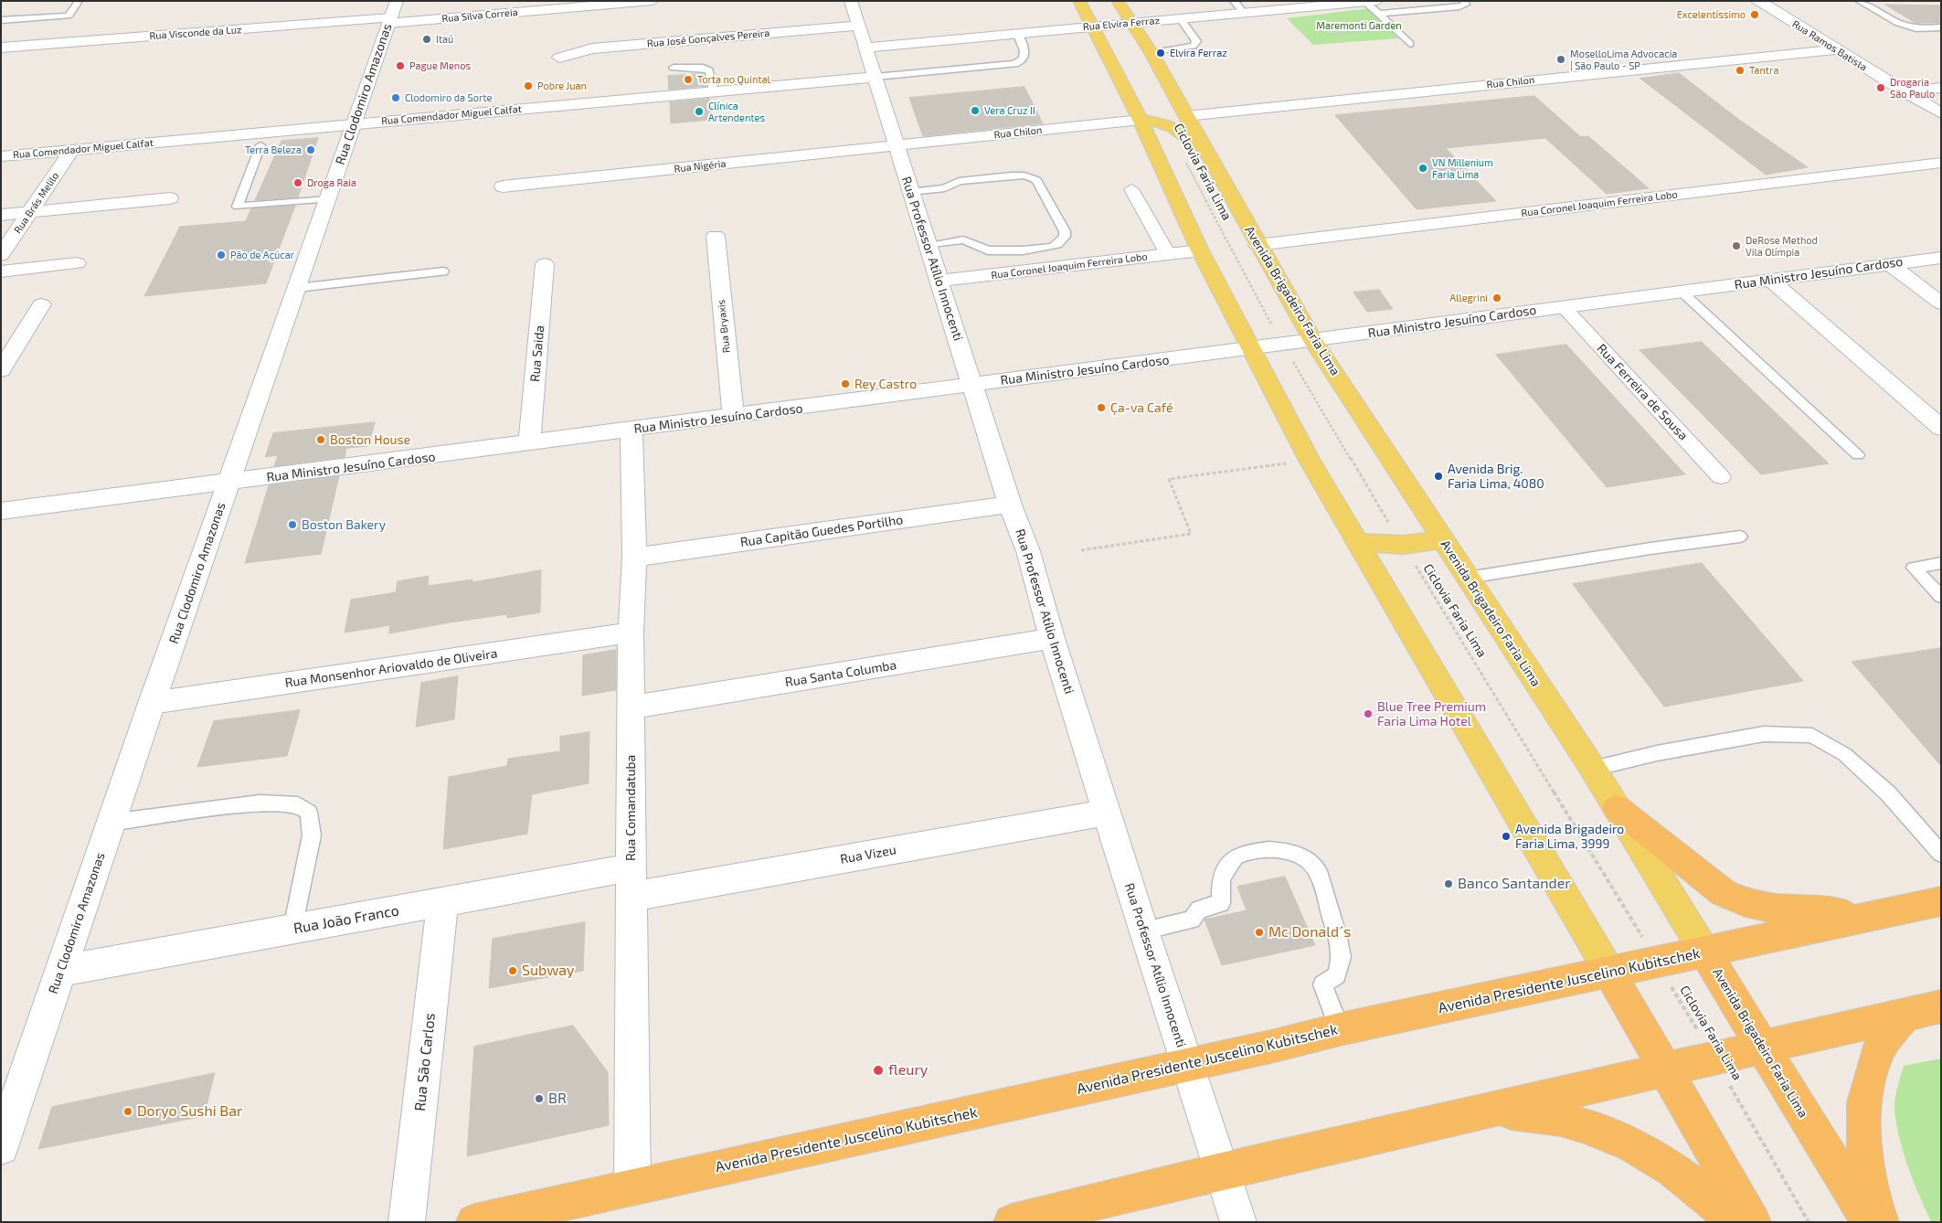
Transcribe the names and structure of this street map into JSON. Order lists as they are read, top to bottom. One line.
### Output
{"streets":{"highway":["Avenida Brigadeiro Faria Lima","Avenida Presidente Juscelino Kubitschek"],"street":["Rua Silva Correia","Rua Elvira Ferraz","Rua Visconde da Luz","Rua José Gonçalves Pereira","Rua Ramos Batista","Rua Chilon","Rua Clodomiro Amazonas","Rua Comendador Miguel Calfat","Rua Nigéria","Rua Brás Melilo","Rua Coronel Joaquim Ferreira Lobo","Rua Professor Atílio Innocenti","Rua Ministro Jesuíno Cardoso","Rua Bryaxis","Rua Saida","Rua Ferreira de Sousa","Rua Capitão Guedes Portilho","Rua Monsenhor Ariovaldo de Oliveira","Rua Santa Columba","Rua Comandatuba","Rua Vizeu","Rua João Franco","Rua São Carlos"],"path":["Ciclovia Faria Lima"]},"crossings":[["Rua Silva Correia","Rua Visconde da Luz"],["Rua Silva Correia","Rua Clodomiro Amazonas"],["Rua Elvira Ferraz","Rua Professor Atílio Innocenti"],["Rua Elvira Ferraz","Avenida Brigadeiro Faria Lima"],["Rua Visconde da Luz","Rua Clodomiro Amazonas"],["Rua José Gonçalves Pereira","Rua Professor Atílio Innocenti"],["Rua Ramos Batista","Rua Chilon"],["Rua Chilon","Rua Nigéria"],["Rua Chilon","Rua Professor Atílio Innocenti"],["Rua Chilon","Avenida Brigadeiro Faria Lima"],["Rua Clodomiro Amazonas","Rua Comendador Miguel Calfat"],["Rua Clodomiro Amazonas","Rua Ministro Jesuíno Cardoso"],["Rua Clodomiro Amazonas","Rua Monsenhor Ariovaldo de Oliveira"],["Rua Clodomiro Amazonas","Rua João Franco"],["Rua Comendador Miguel Calfat","Rua Brás Melilo"],["Rua Comendador Miguel Calfat","Rua Professor Atílio Innocenti"],["Rua Nigéria","Rua Professor Atílio Innocenti"],["Ciclovia Faria Lima","Rua Ministro Jesuíno Cardoso"],["Ciclovia Faria Lima","Avenida Presidente Juscelino Kubitschek"],["Rua Coronel Joaquim Ferreira Lobo","Rua Professor Atílio Innocenti"],["Rua Coronel Joaquim Ferreira Lobo","Avenida Brigadeiro Faria Lima"],["Rua Professor Atílio Innocenti","Rua Ministro Jesuíno Cardoso"],["Rua Professor Atílio Innocenti","Rua Capitão Guedes Portilho"],["Rua Professor Atílio Innocenti","Rua Santa Columba"],["Rua Professor Atílio Innocenti","Rua Vizeu"],["Rua Professor Atílio Innocenti","Avenida Presidente Juscelino Kubitschek"],["Rua Ministro Jesuíno Cardoso","Avenida Brigadeiro Faria Lima"],["Rua Ministro Jesuíno Cardoso","Rua Bryaxis"],["Rua Ministro Jesuíno Cardoso","Rua Saida"],["Rua Ministro Jesuíno Cardoso","Rua Ferreira de Sousa"],["Rua Ministro Jesuíno Cardoso","Rua Comandatuba"],["Avenida Brigadeiro Faria Lima","Avenida Presidente Juscelino Kubitschek"],["Rua Capitão Guedes Portilho","Rua Comandatuba"],["Rua Monsenhor Ariovaldo de Oliveira","Rua Comandatuba"],["Rua Santa Columba","Rua Comandatuba"],["Rua Comandatuba","Rua Vizeu"],["Rua Comandatuba","Rua João Franco"],["Rua Comandatuba","Avenida Presidente Juscelino Kubitschek"],["Rua Vizeu","Rua João Franco"],["Rua João Franco","Rua São Carlos"]],"parks":["Maremonti Garden"],"places":["Excelentíssimo","Itaú","Elvira Ferraz","MoselloLima Advocacia | São Paulo - SP","Pague Menos","Tantra","Torta no Quintal","Pobre Juan","Drogaria São Paulo","Clodomiro da Sorte","Vera Cruz II","Clínica Artendentes","Terra Beleza","VN Millenium Faria Lima","Droga Raia","DeRose Method Vila Olímpia","Pão de Açúcar","Allegrini","Rey Castro","Ça-va Café","Boston House","Avenida Brig. Faria Lima, 4080","Boston Bakery","Blue Tree Premium Faria Lima Hotel","Avenida Brigadeiro Faria Lima, 3999","Banco Santander","Mc Donald´s","Subway","fleury","BR","Doryo Sushi Bar"]}
